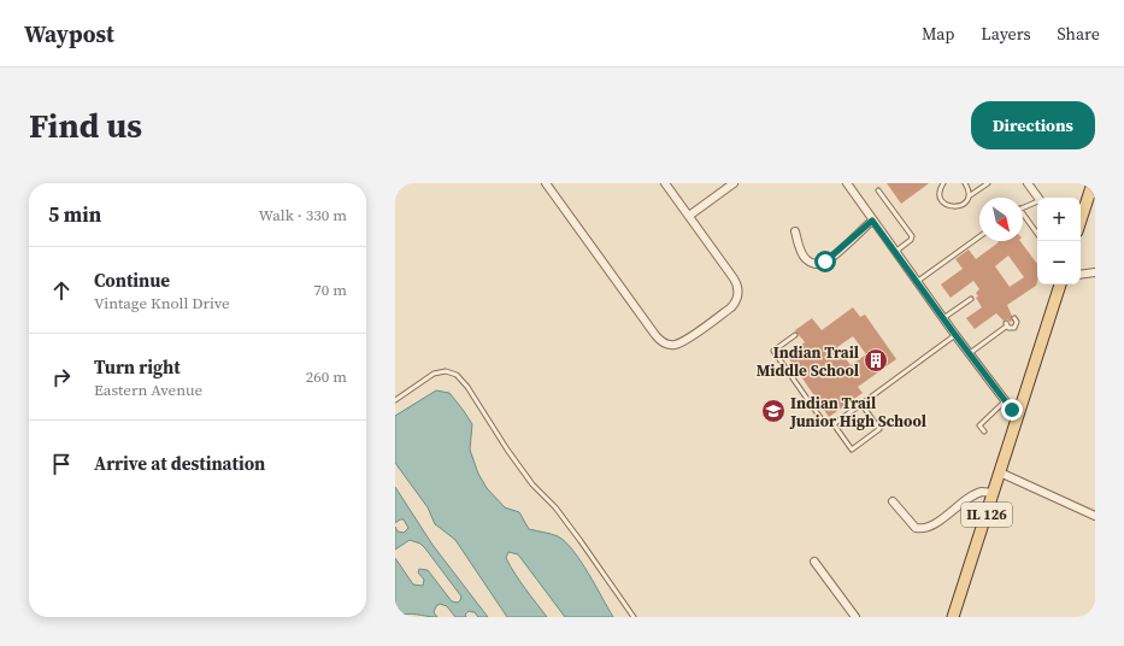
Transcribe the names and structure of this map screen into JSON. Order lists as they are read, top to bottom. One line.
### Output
{"streets":{"main road":["IL 126"]},"places":{"building":["Indian Trail Middle School"],"school or university":["Indian Trail Junior High School"]},"north":"bottom right","page":{"header":"Waypost","nav":["Map","Layers","Share"],"buttons":"Directions","title":"Find us","heading":["5 min","Walk · 330 m"],"map_buttons":["+","−"],"list":[["Continue","Vintage Knoll Drive","70 m"],["Turn right","Eastern Avenue","260 m"],"Arrive at destination"]}}
